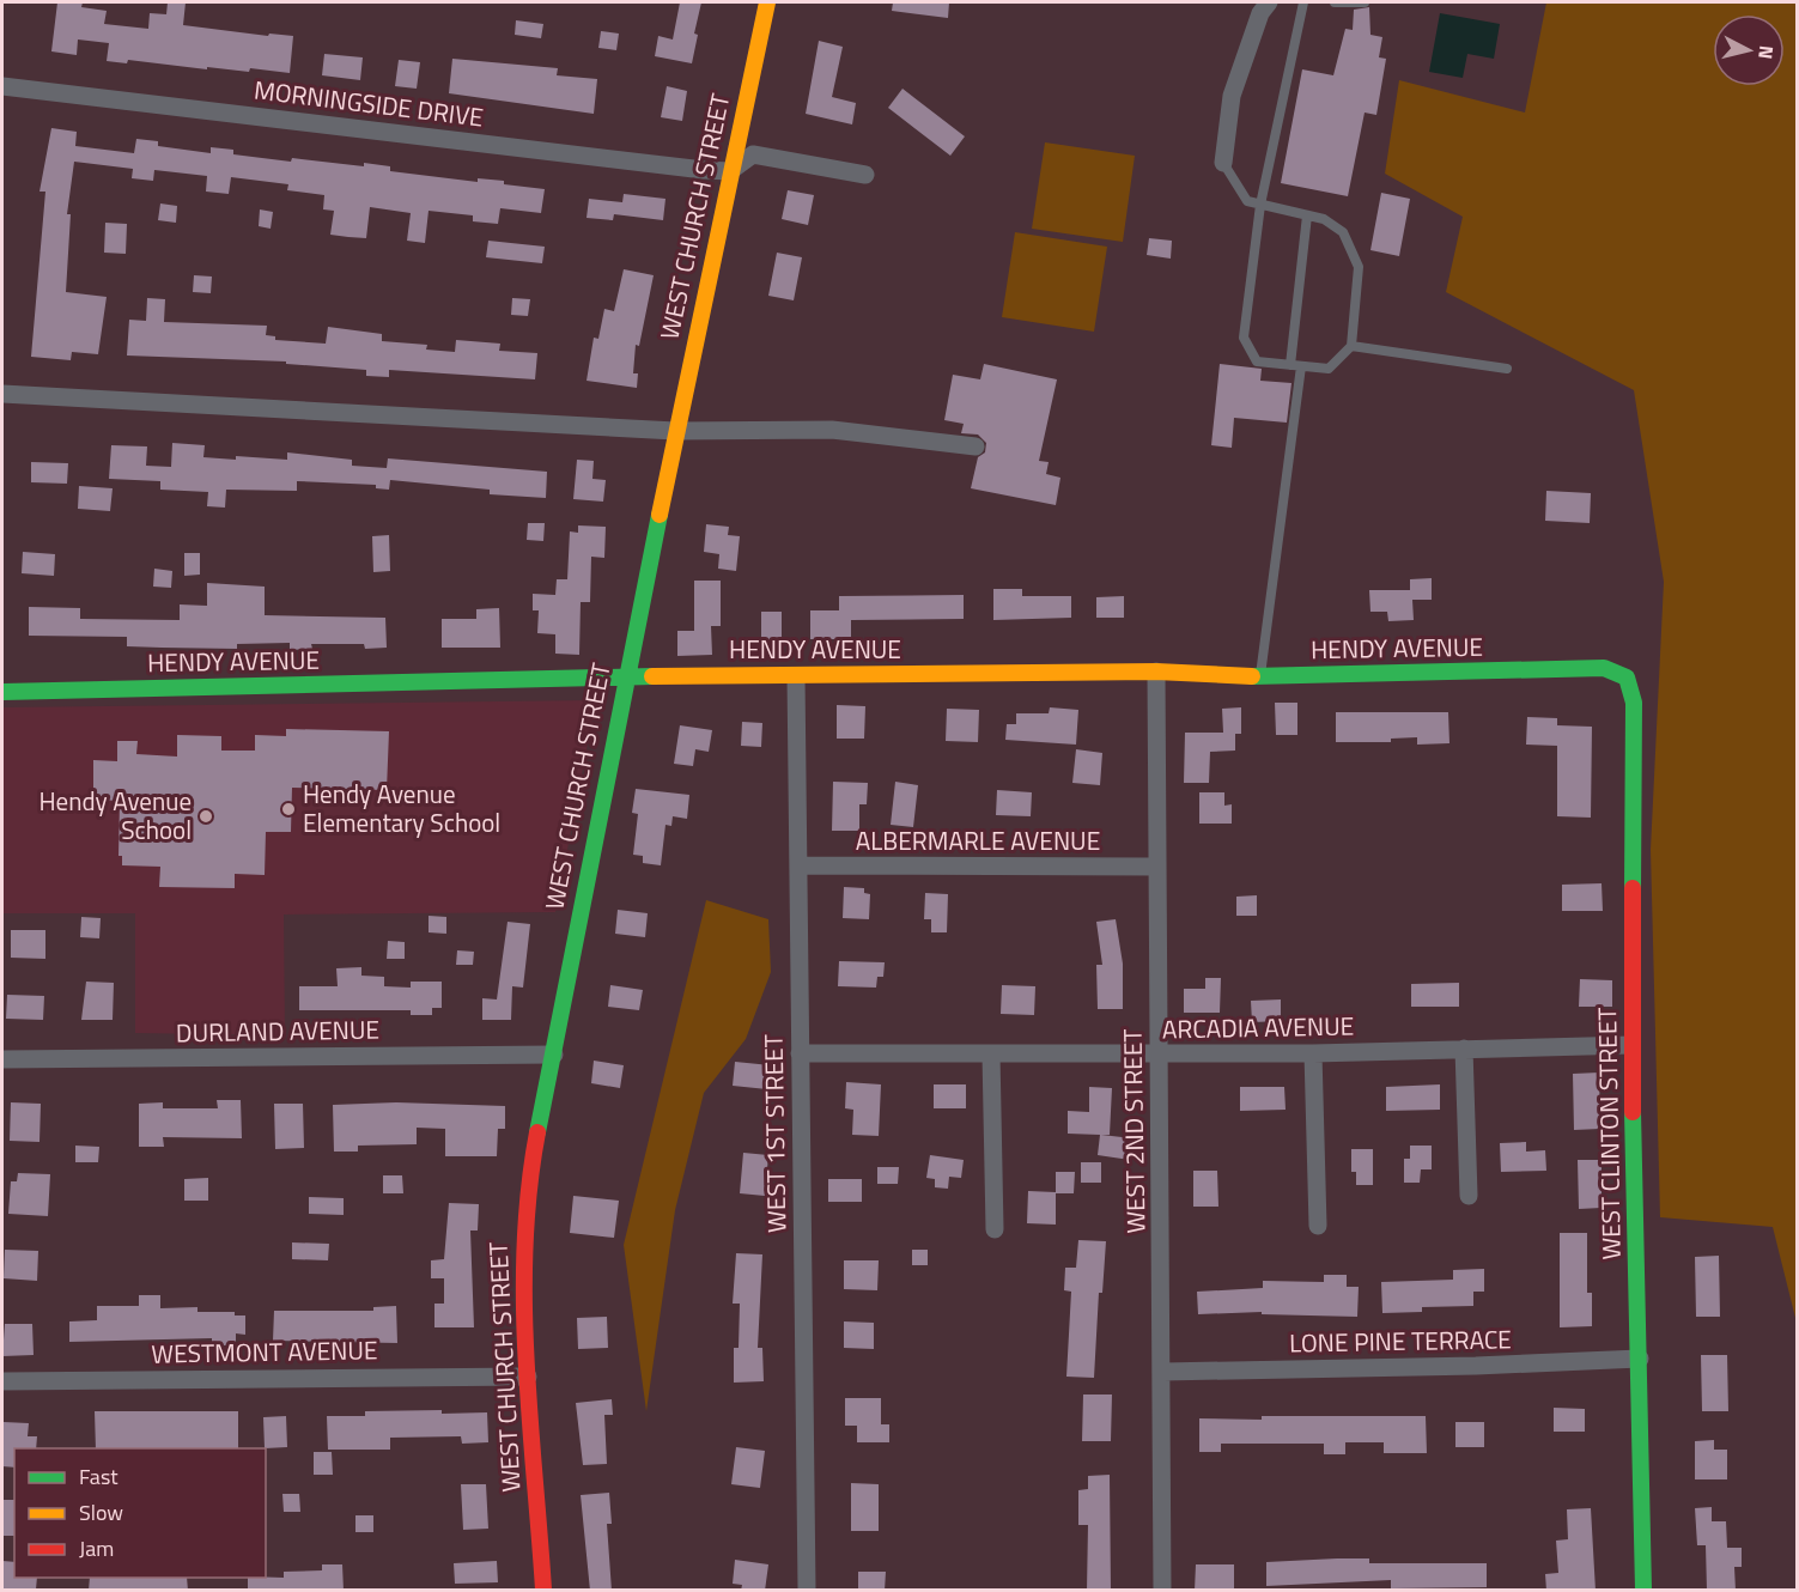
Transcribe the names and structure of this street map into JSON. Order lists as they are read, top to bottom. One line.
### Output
{"streets":{"street":["MORNINGSIDE DRIVE","WEST CHURCH STREET","HENDY AVENUE","ALBERMARLE AVENUE","ARCADIA AVENUE","DURLAND AVENUE","WEST 2ND STREET","WEST 1ST STREET","WEST CLINTON STREET","LONE PINE TERRACE","WESTMONT AVENUE"]},"crossings":[["MORNINGSIDE DRIVE","WEST CHURCH STREET"],["WEST CHURCH STREET","HENDY AVENUE"],["WEST CHURCH STREET","DURLAND AVENUE"],["WEST CHURCH STREET","WESTMONT AVENUE"],["HENDY AVENUE","WEST 2ND STREET"],["HENDY AVENUE","WEST 1ST STREET"],["HENDY AVENUE","WEST CLINTON STREET"],["ALBERMARLE AVENUE","WEST 2ND STREET"],["ALBERMARLE AVENUE","WEST 1ST STREET"],["ARCADIA AVENUE","WEST 2ND STREET"],["ARCADIA AVENUE","WEST 1ST STREET"],["ARCADIA AVENUE","WEST CLINTON STREET"],["WEST 2ND STREET","LONE PINE TERRACE"],["WEST CLINTON STREET","LONE PINE TERRACE"]],"places":["Hendy Avenue Elementary School","Hendy Avenue School"],"legend":["Fast","Slow","Jam"],"north":"right"}
